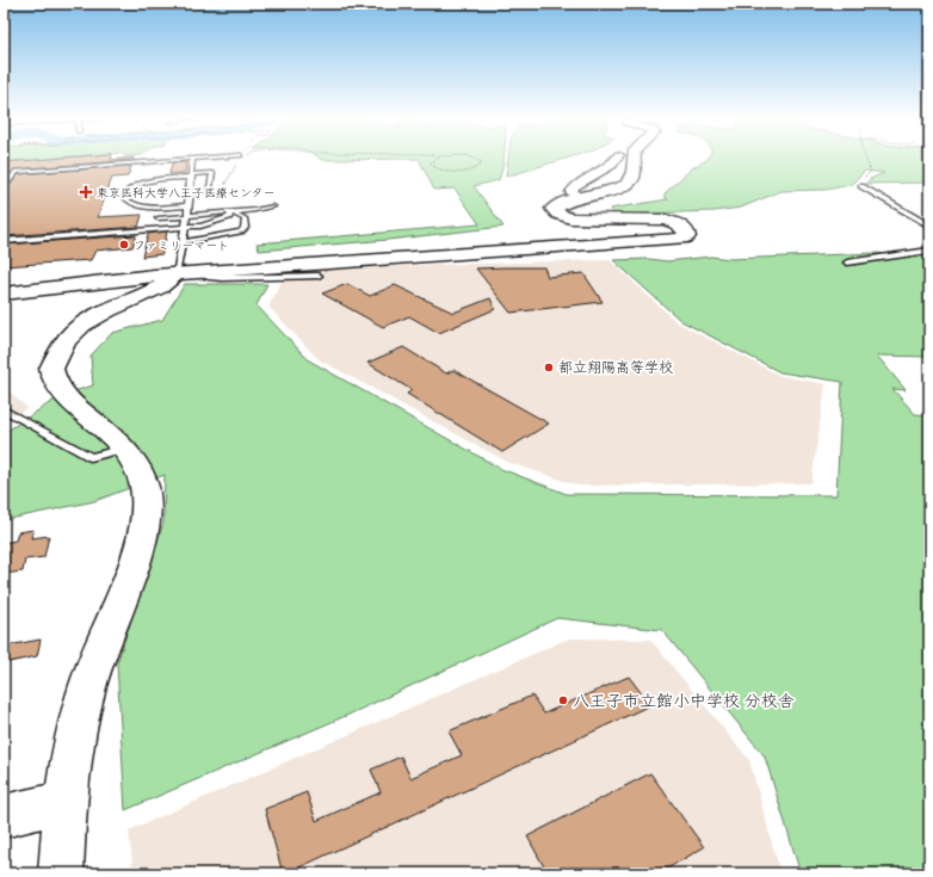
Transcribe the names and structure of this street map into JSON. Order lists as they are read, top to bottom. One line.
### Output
{"places":{"health":["東京医科大学八王子医療センター"],"other":["ファミリーマート","都立翔陽高等学校","八王子市立館小中学校 分校舎"]}}
